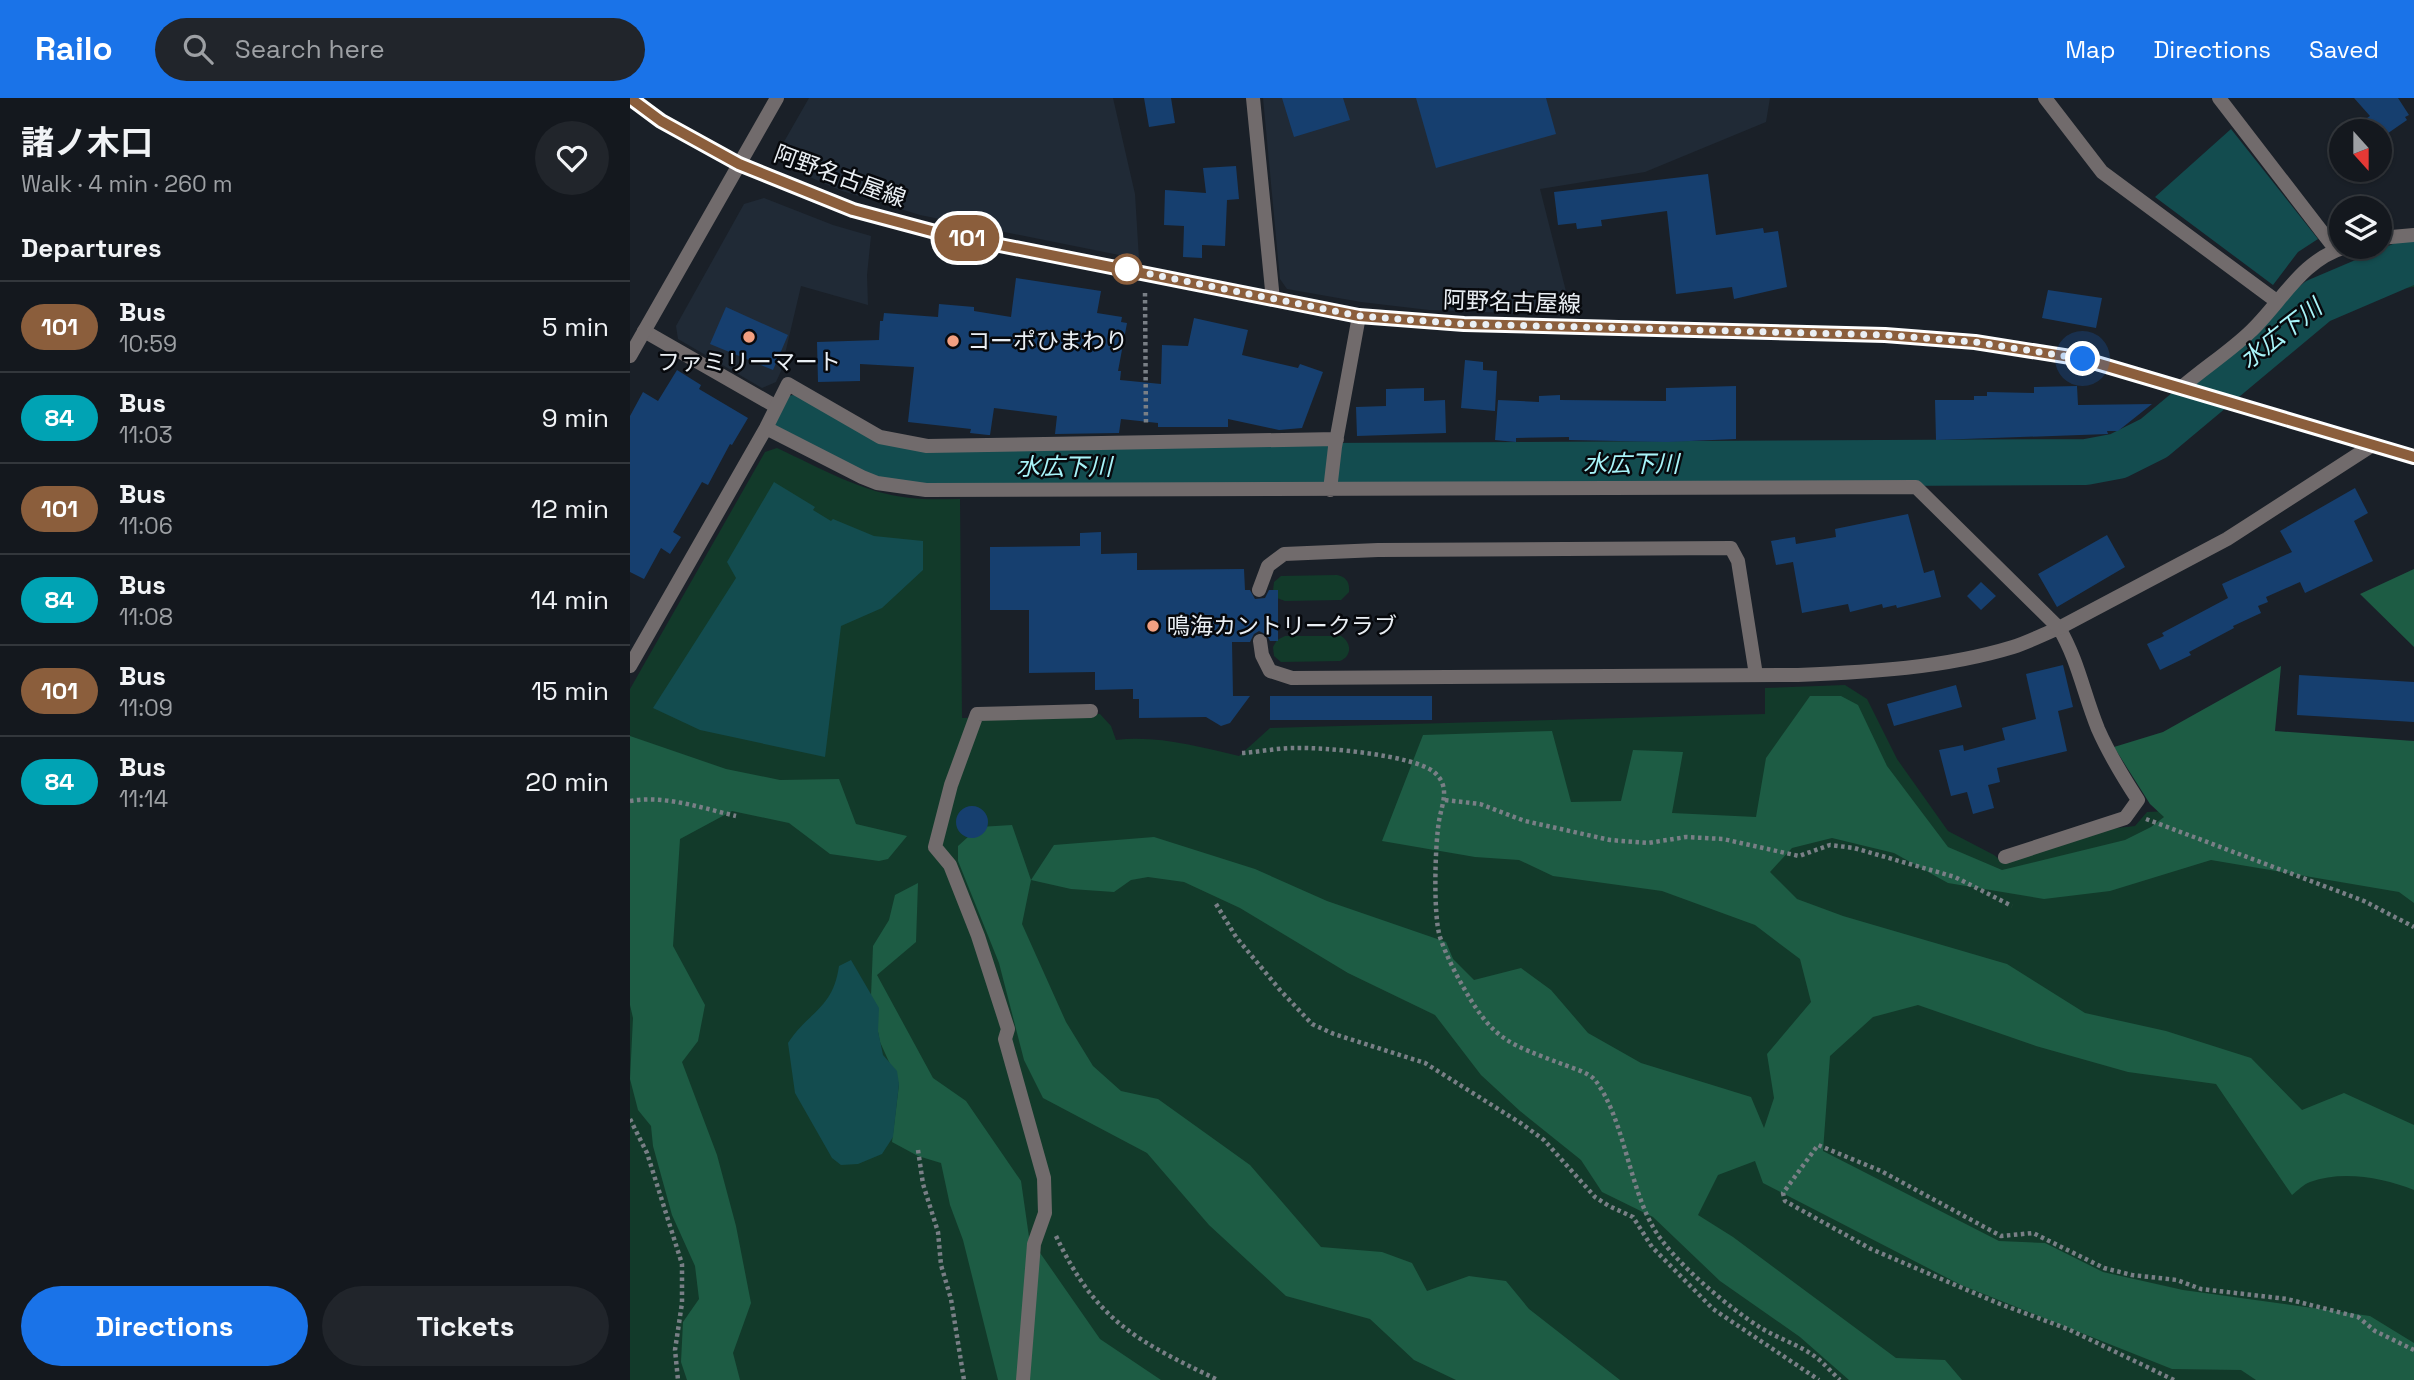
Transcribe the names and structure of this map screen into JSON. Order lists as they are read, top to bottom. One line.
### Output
{"streets":{"main road":["阿野名古屋線"]},"water":["水広下川"],"places":["ファミリーマート","コーポひまわり","鳴海カントリークラブ"],"lines":["bus line 101"],"north":"bottom","page":{"header":"Railo","search":"Search here","nav":["Map","Directions","Saved"],"heading":[["諸ノ木口","Walk · 4 min · 260 m"],"Departures"],"on_map":"101","list":[{"mark":"101","name":"Bus","note":"10:59","value":"5 min"},{"mark":"84","name":"Bus","note":"11:03","value":"9 min"},{"mark":"101","name":"Bus","note":"11:06","value":"12 min"},{"mark":"84","name":"Bus","note":"11:08","value":"14 min"},{"mark":"101","name":"Bus","note":"11:09","value":"15 min"},{"mark":"84","name":"Bus","note":"11:14","value":"20 min"}],"buttons":["Directions","Tickets"]}}
